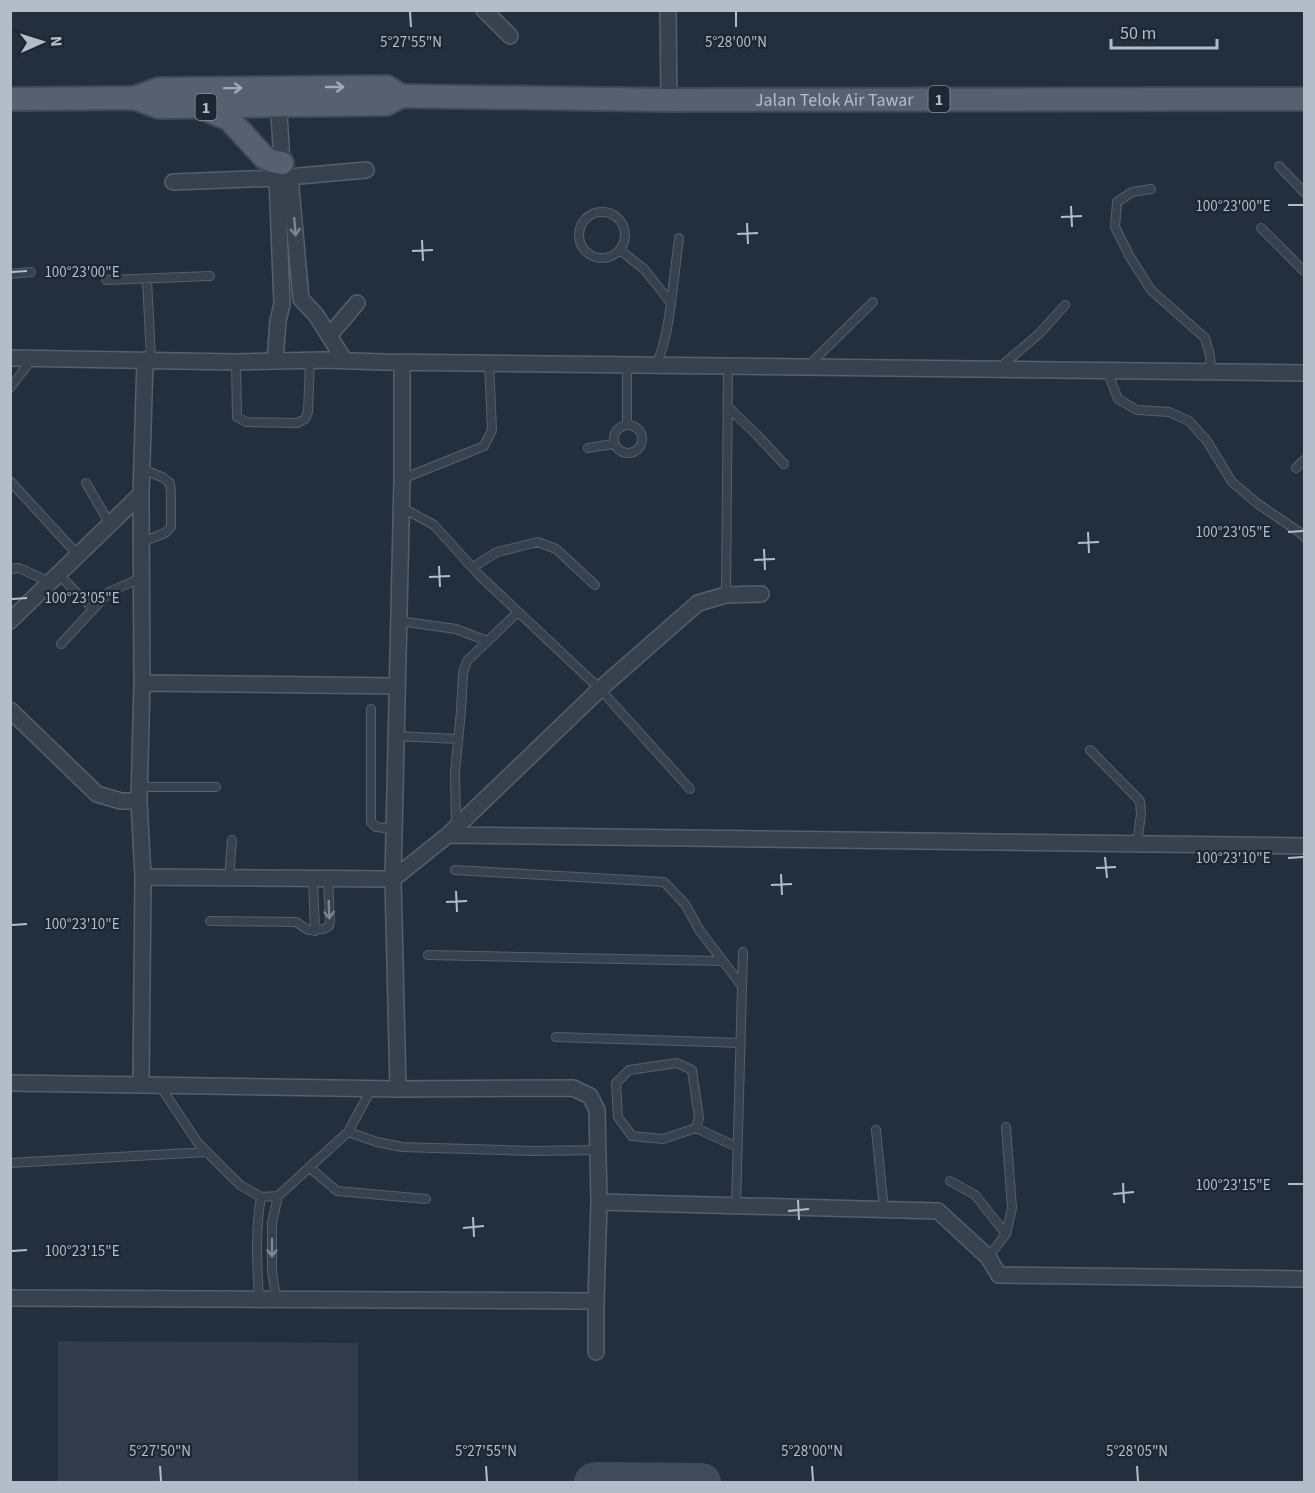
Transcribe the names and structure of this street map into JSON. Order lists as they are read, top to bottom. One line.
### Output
{"streets":{"main road":["Jalan Telok Air Tawar","1"]},"scale_bar":"50 m","north":"right","coordinates":["5°27'55\"N","5°28'00\"N","100°23'00\"E","100°23'05\"E","100°23'10\"E","100°23'15\"E","5°27'50\"N","5°28'05\"N"]}
